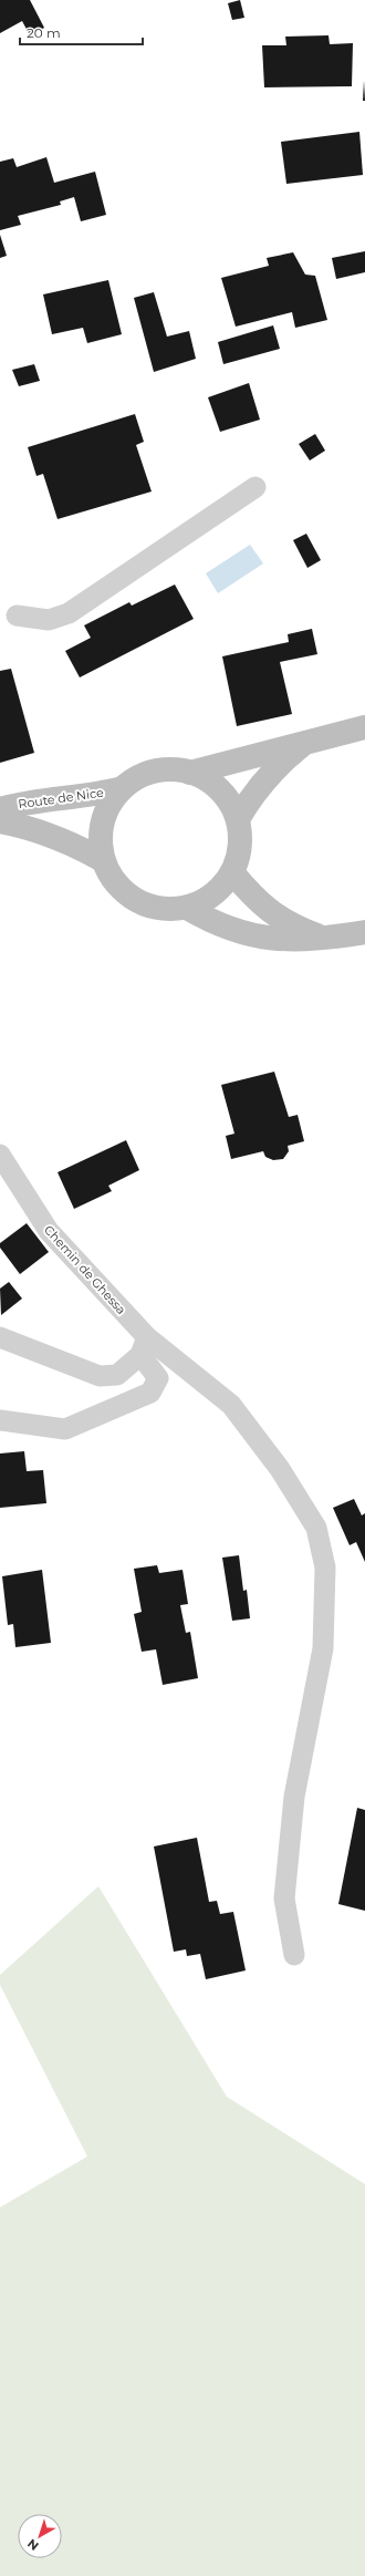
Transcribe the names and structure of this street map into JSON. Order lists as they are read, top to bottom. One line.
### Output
{"streets":{"main road":["Route de Nice"],"lane":["Chemin de Ghessa"]},"scale_bar":"20 m","north":"bottom left"}
